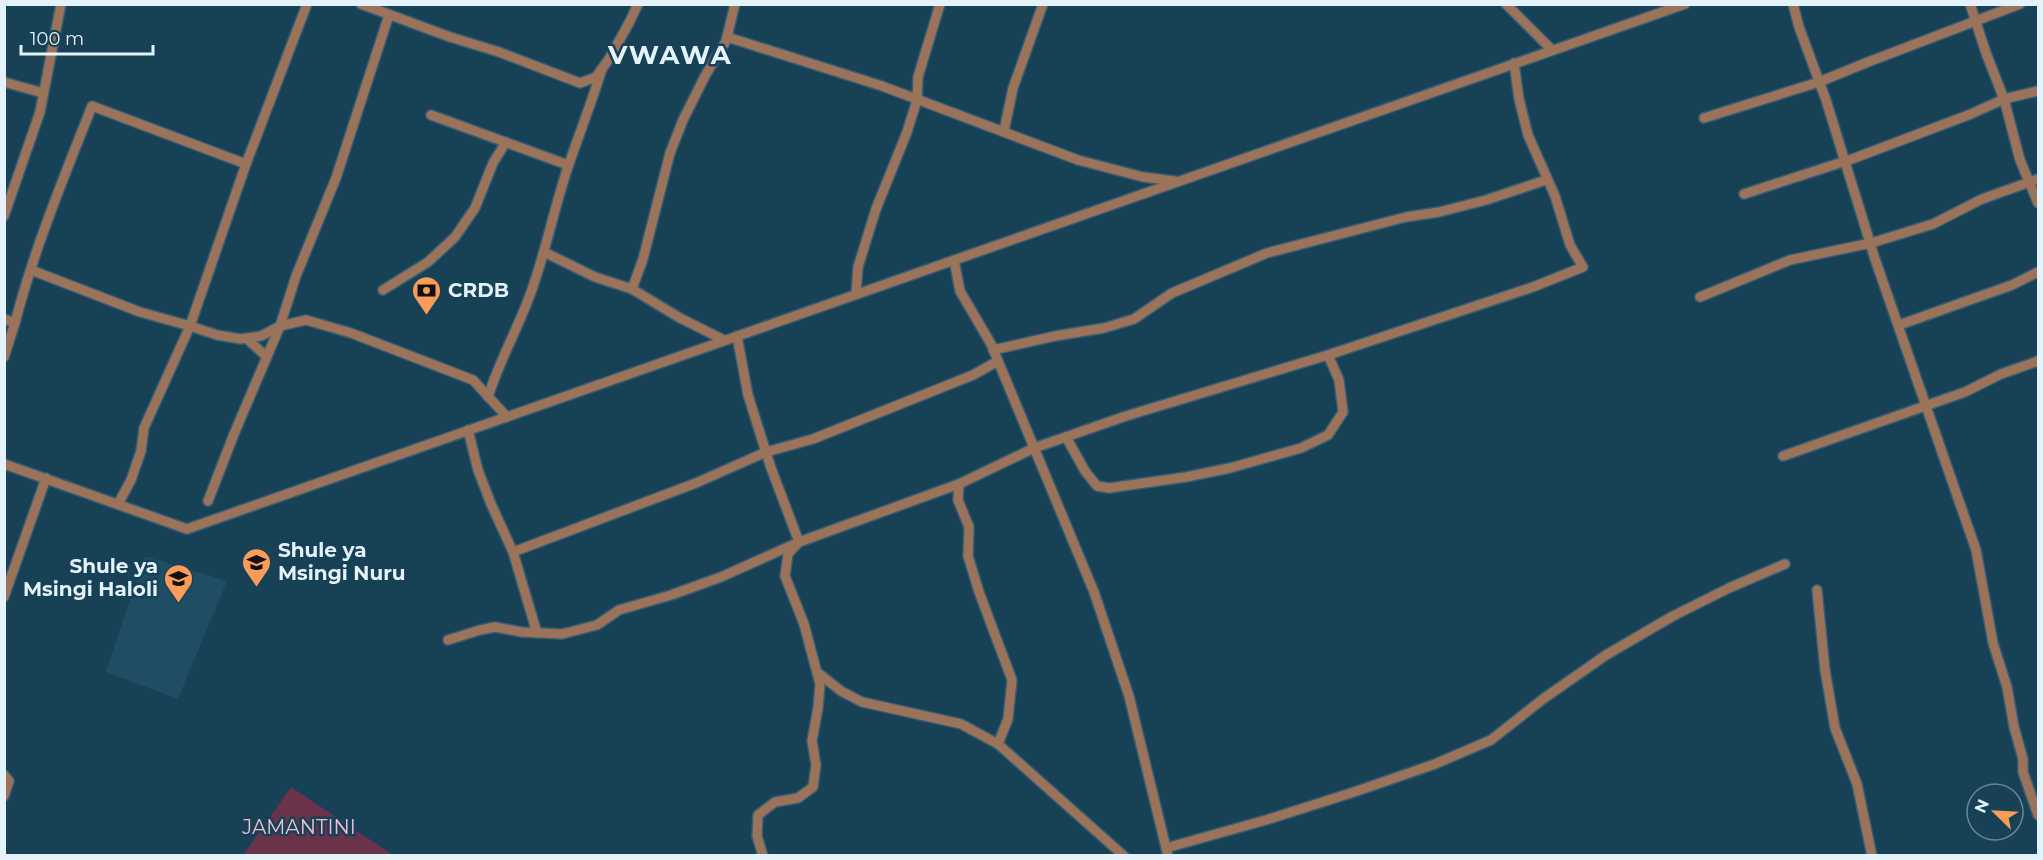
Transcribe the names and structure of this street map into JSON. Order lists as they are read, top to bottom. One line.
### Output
{"districts":["VWAWA"],"parks":["JAMANTINI"],"places":{"bank":["CRDB"],"school or university":["Shule ya Msingi Nuru","Shule ya Msingi Haloli"]},"scale_bar":"100 m","north":"top left"}
